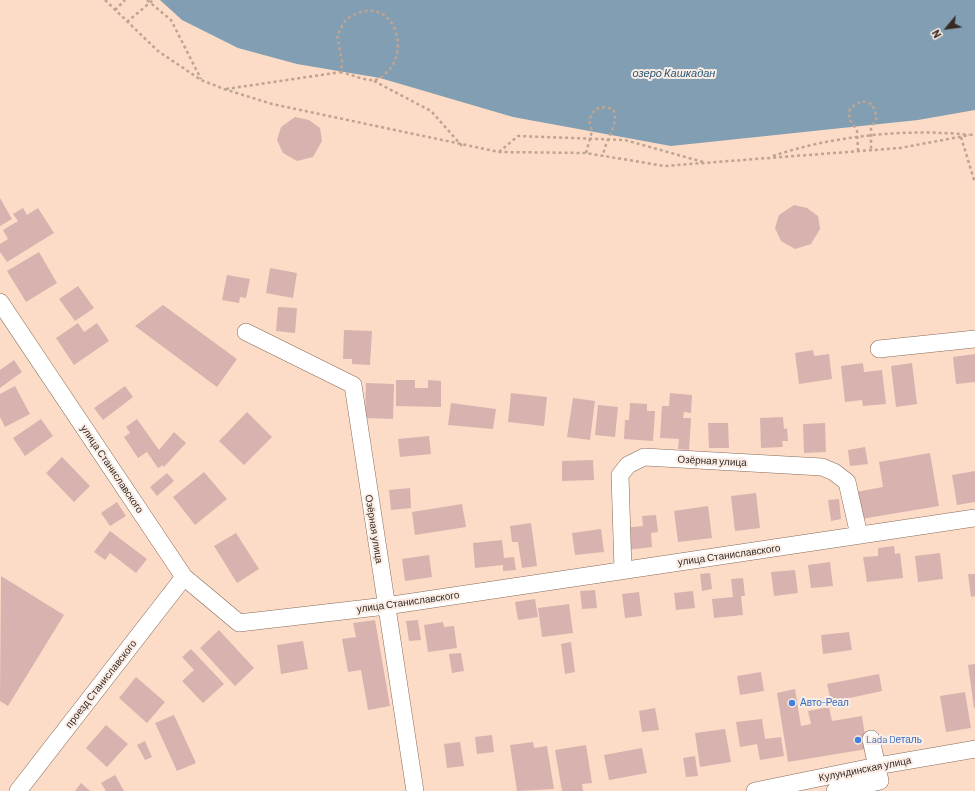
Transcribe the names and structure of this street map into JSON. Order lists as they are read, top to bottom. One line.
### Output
{"streets":{"street":["Озёрная улица","улица Станиславского","проезд Станиславского","Кулундинская улица"]},"crossings":[["Озёрная улица","улица Станиславского"],["улица Станиславского","проезд Станиславского"]],"water":["озеро Кашкадан"],"places":["Авто-Реал","Lada Dеталь"],"north":"bottom left"}
